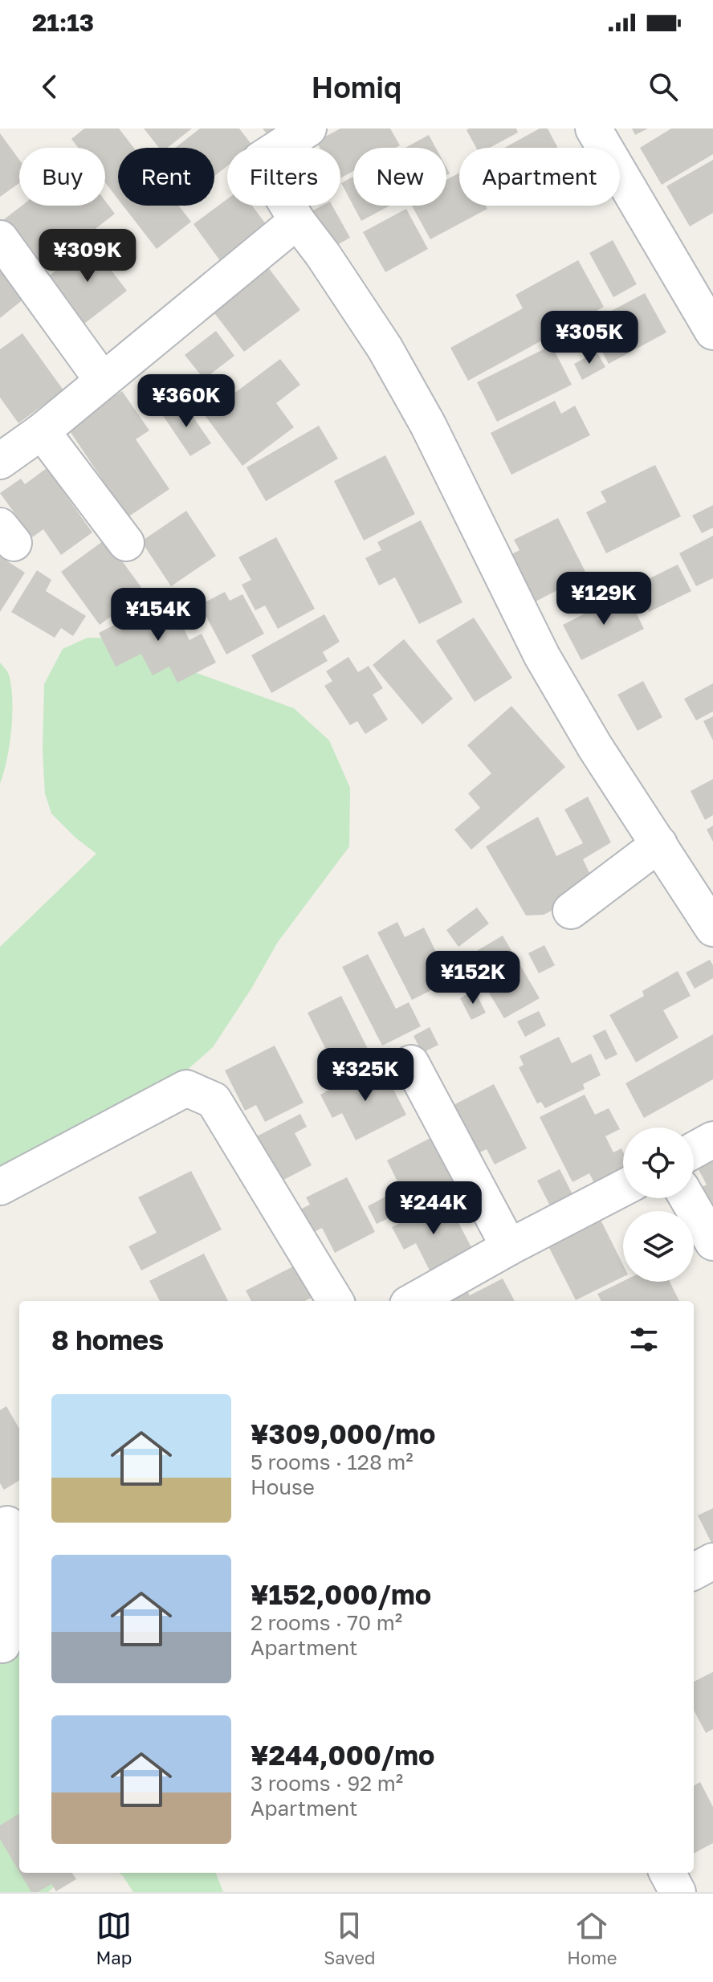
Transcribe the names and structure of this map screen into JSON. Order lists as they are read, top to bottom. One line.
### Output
{"page":{"status":"21:13","header":"Homiq","chip":["Buy","Rent","Filters","New","Apartment"],"price":["¥309K","¥305K","¥360K","¥129K","¥154K","¥152K","¥325K","¥244K"],"heading":"8 homes","list":[{"name":"¥309,000/mo","note":"5 rooms · 128 m² · House"},{"name":"¥152,000/mo","note":"2 rooms · 70 m² · Apartment"},{"name":"¥244,000/mo","note":"3 rooms · 92 m² · Apartment"}],"tabs":["Map","Saved","Home"]}}
